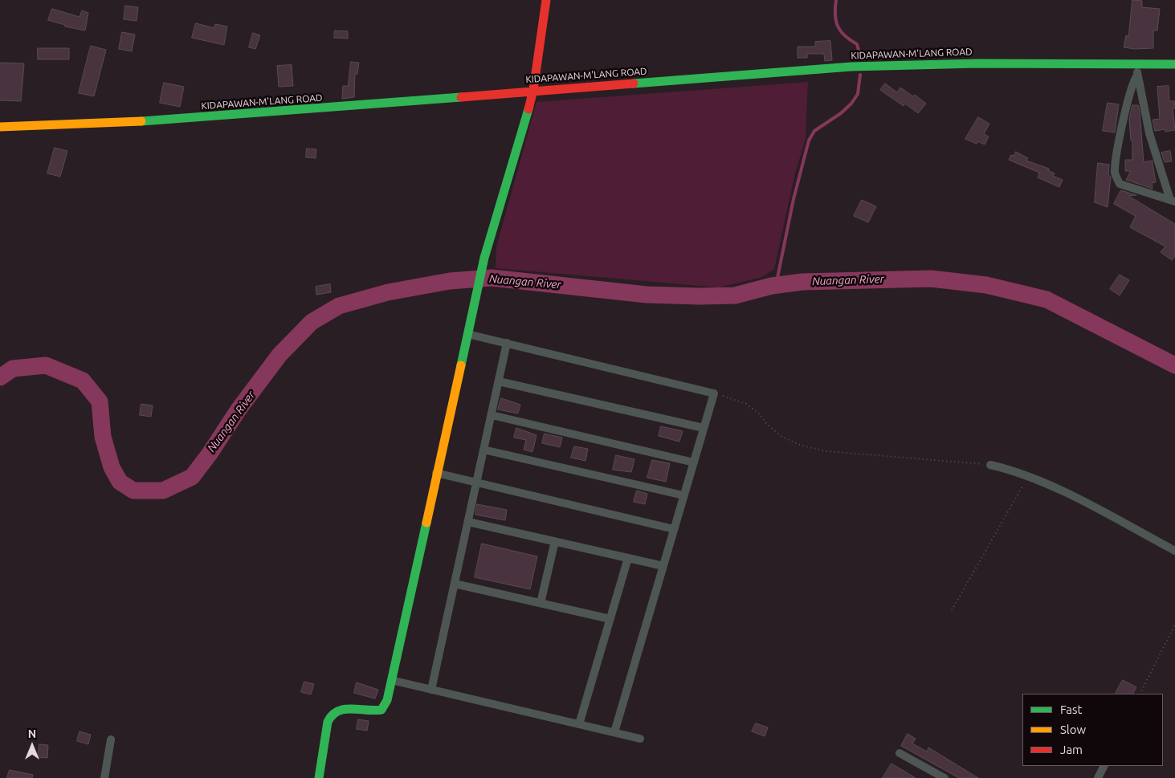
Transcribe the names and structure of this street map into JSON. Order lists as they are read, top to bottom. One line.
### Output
{"streets":{"main road":["KIDAPAWAN-M'LANG ROAD"]},"water":["Nuangan River"],"legend":["Fast","Slow","Jam"],"north":"top"}
